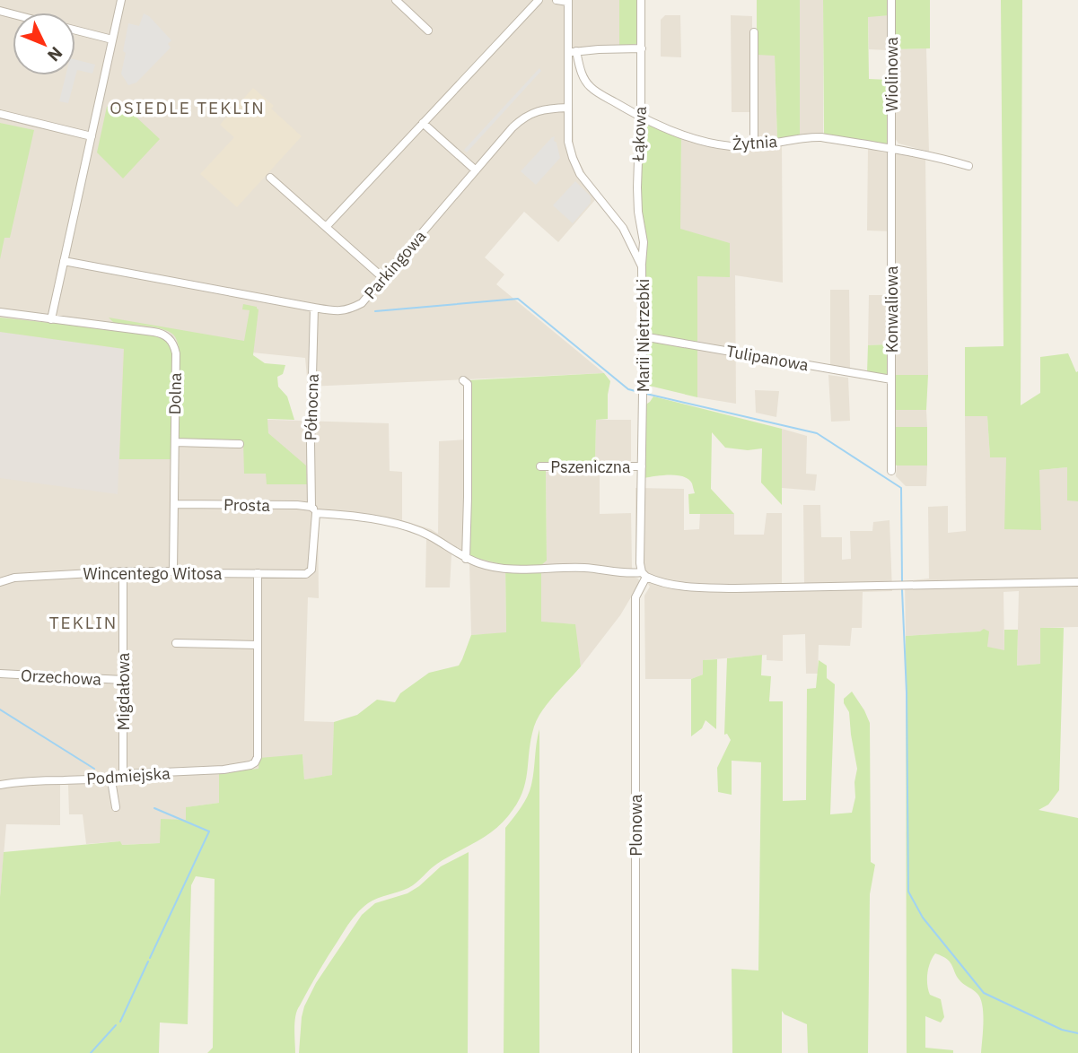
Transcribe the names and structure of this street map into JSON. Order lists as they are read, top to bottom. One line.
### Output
{"streets":{"street":["Wiolinowa","Łąkowa","Żytnia","Parkingowa","Konwaliowa","Marii Nietrzebki","Tulipanowa","Dolna","Północna","Pszeniczna","Prosta","Wincentego Witosa","Orzechowa","Migdałowa","Podmiejska","Plonowa"]},"crossings":[["Wiolinowa","Żytnia"],["Wiolinowa","Konwaliowa"],["Łąkowa","Żytnia"],["Łąkowa","Marii Nietrzebki"],["Żytnia","Konwaliowa"],["Żytnia","Marii Nietrzebki"],["Parkingowa","Marii Nietrzebki"],["Parkingowa","Północna"],["Konwaliowa","Tulipanowa"],["Marii Nietrzebki","Tulipanowa"],["Marii Nietrzebki","Pszeniczna"],["Marii Nietrzebki","Plonowa"],["Dolna","Prosta"],["Dolna","Wincentego Witosa"],["Północna","Prosta"],["Północna","Wincentego Witosa"],["Wincentego Witosa","Migdałowa"],["Orzechowa","Migdałowa"],["Migdałowa","Podmiejska"]],"districts":["OSIEDLE TEKLIN","TEKLIN"],"north":"bottom right"}
